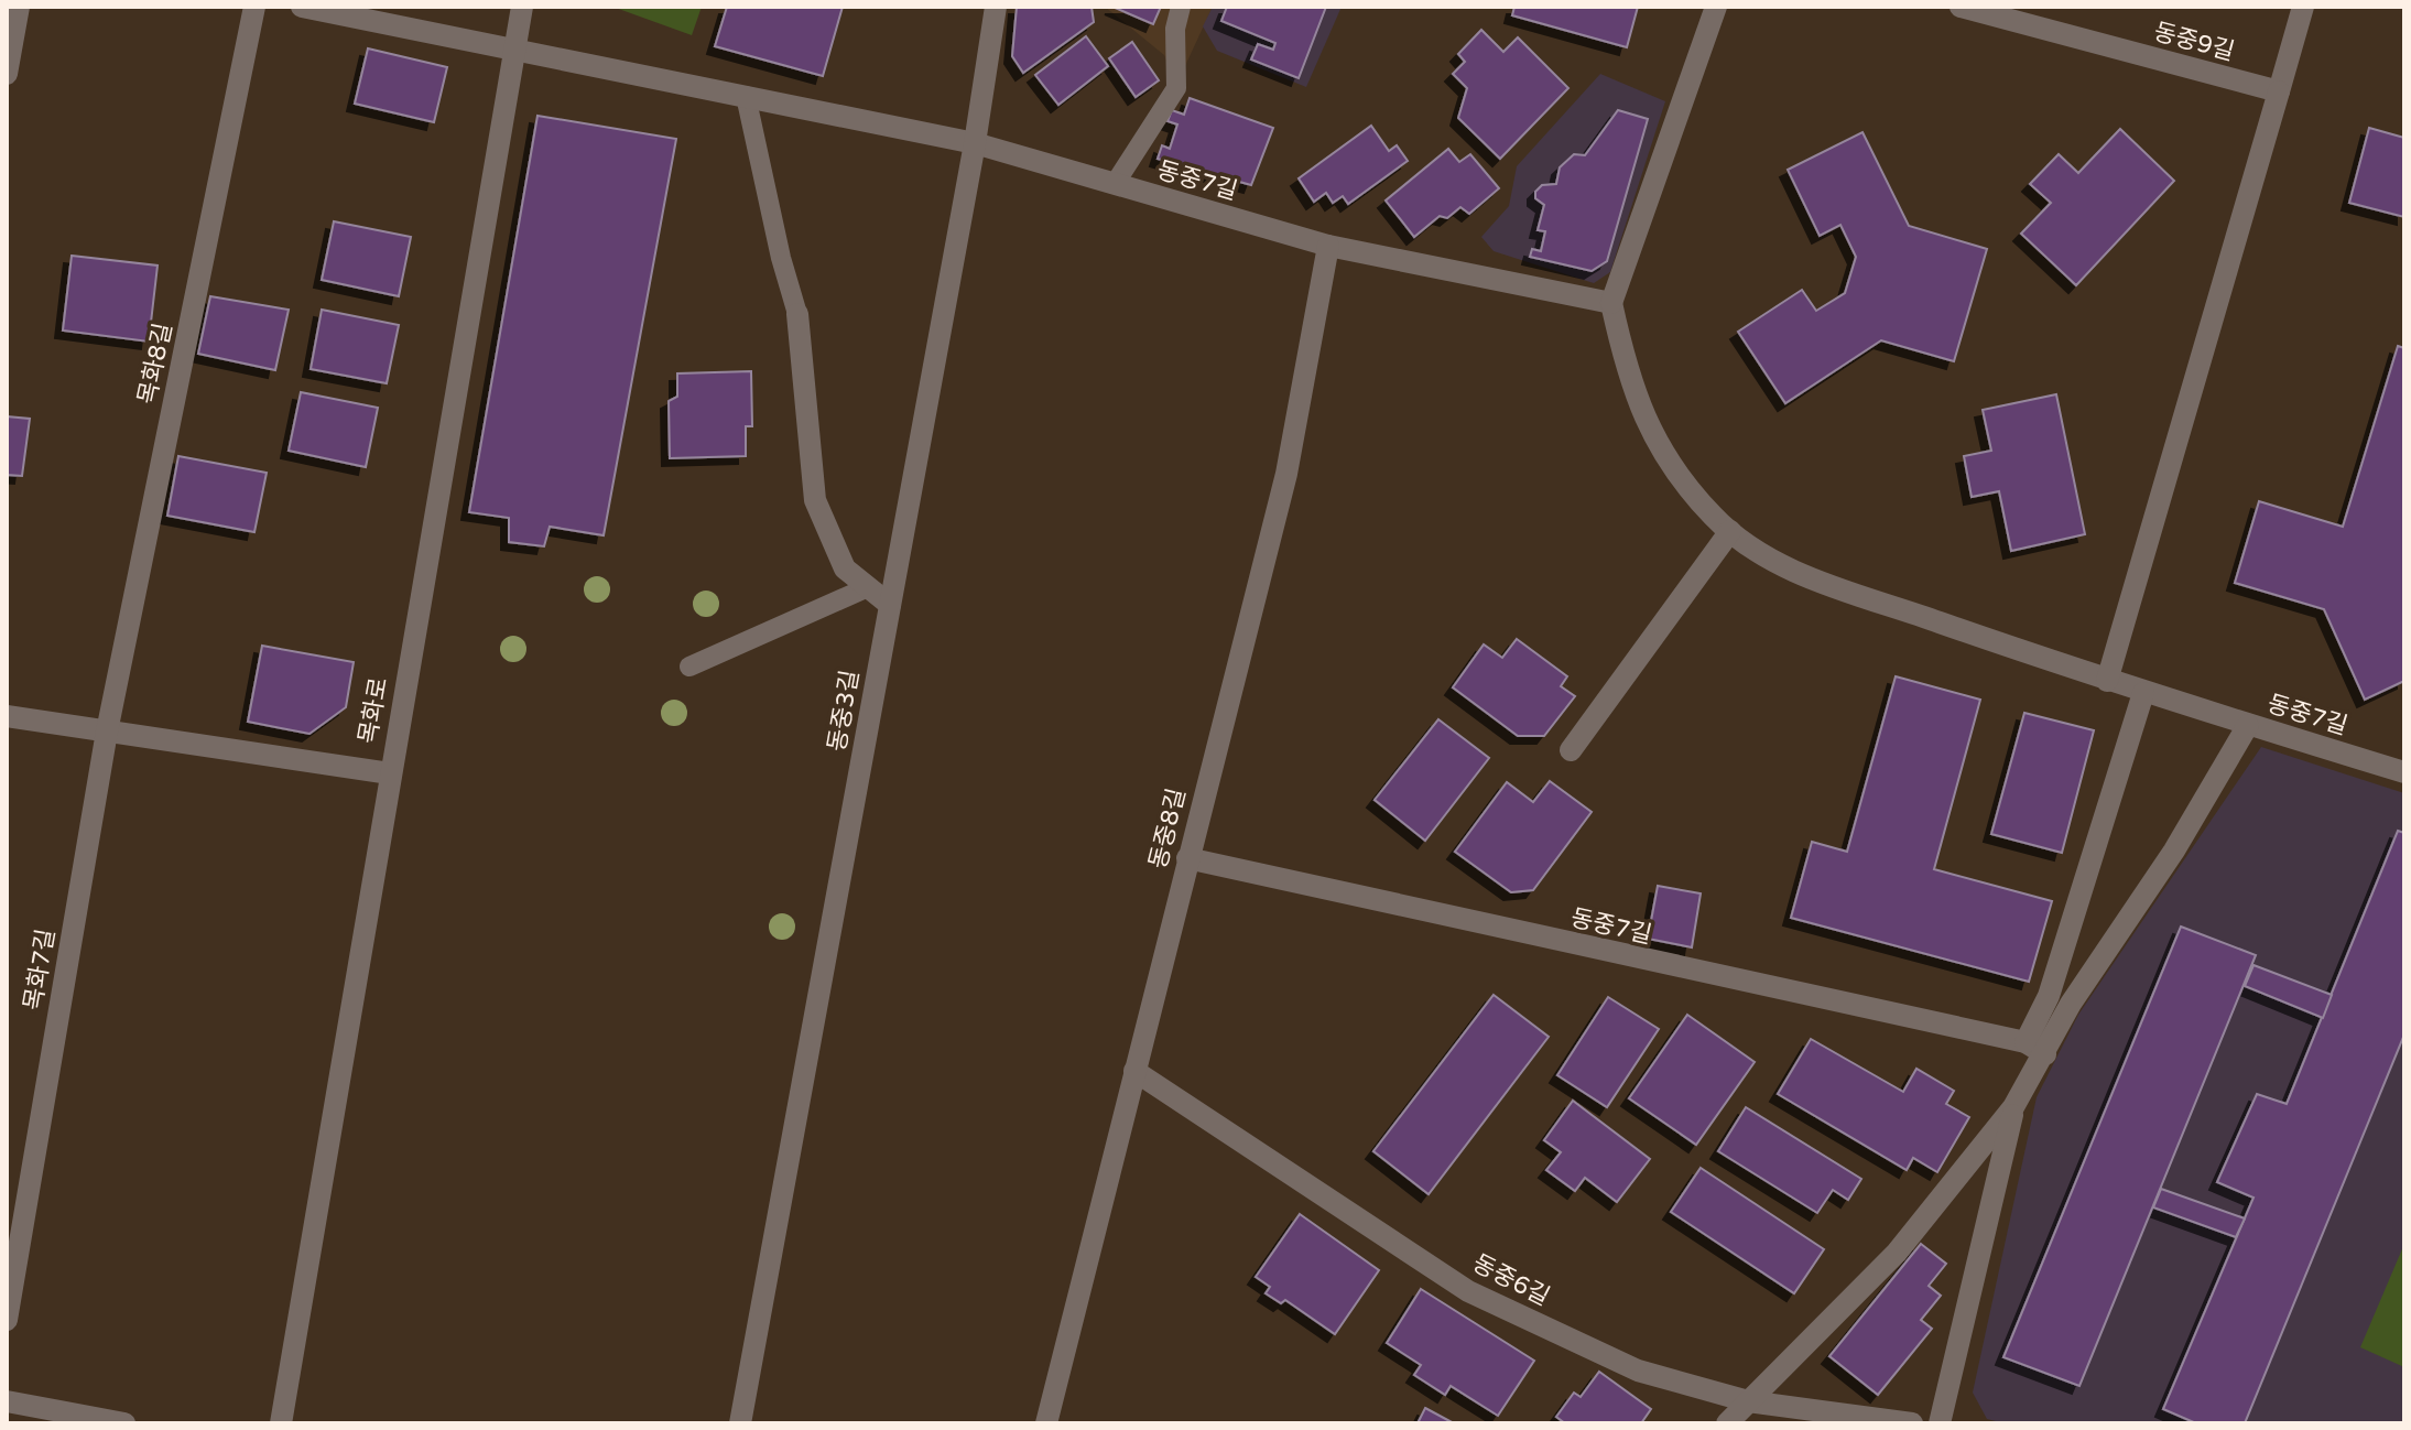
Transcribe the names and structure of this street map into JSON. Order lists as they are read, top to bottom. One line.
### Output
{"streets":{"street":["동중9길","동중7길","목화8길","목화로","동중3길","동중8길","목화7길","동중6길"]},"crossings":[["동중7길","목화로"],["동중7길","동중3길"],["동중7길","동중8길"],["목화8길","목화7길"],["동중8길","동중6길"]]}
